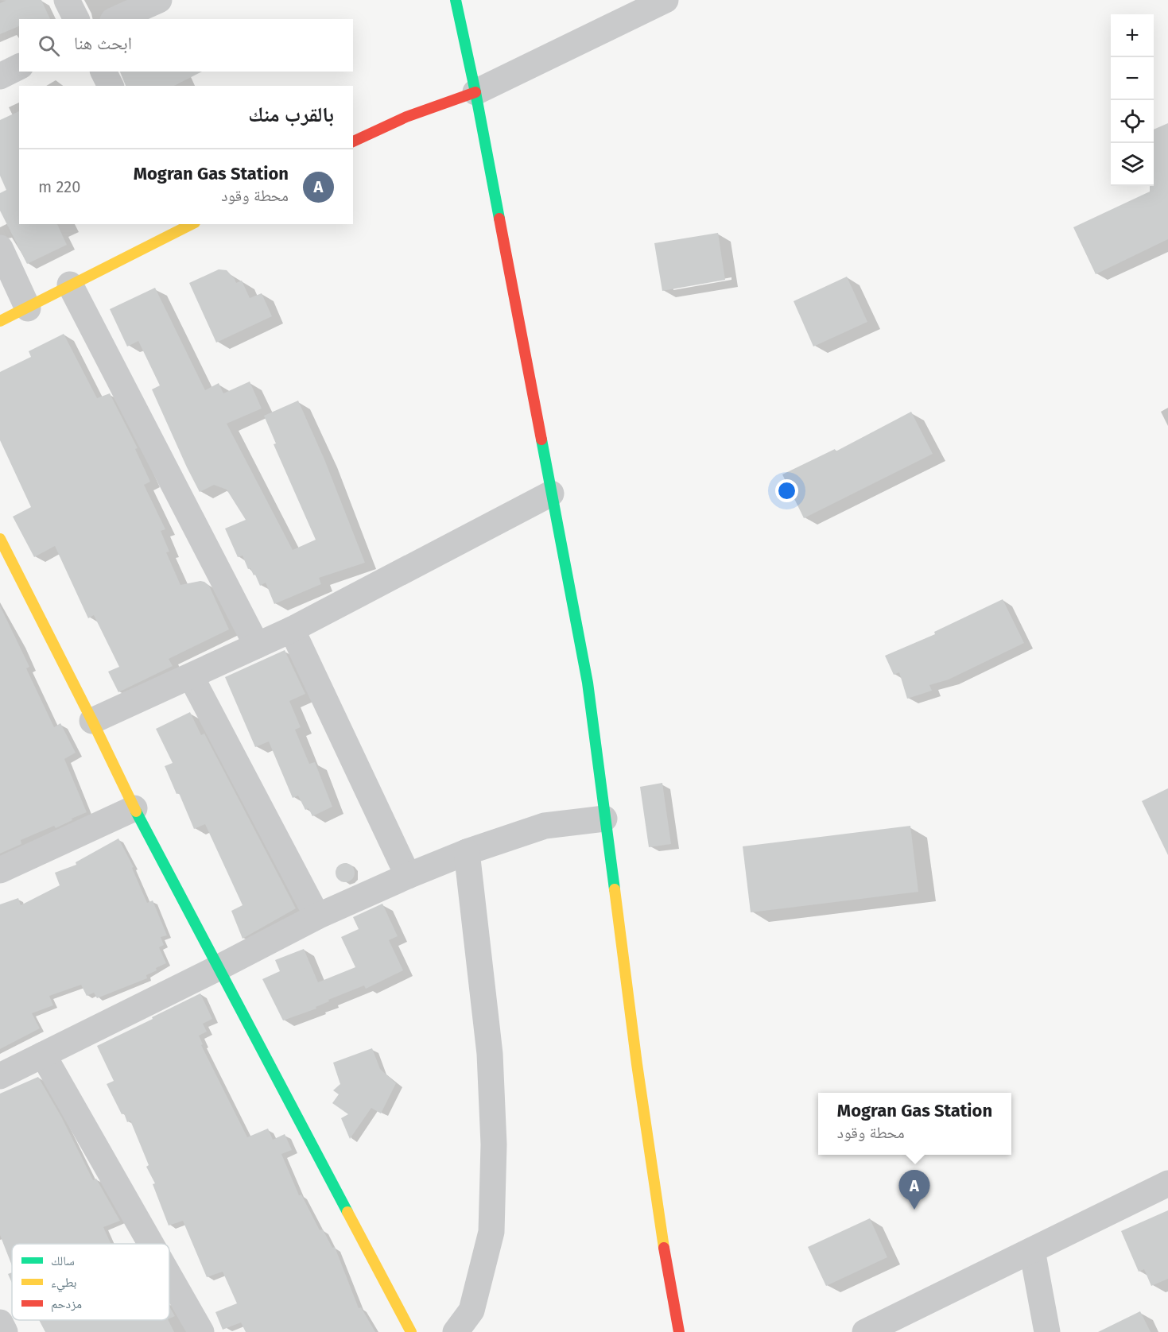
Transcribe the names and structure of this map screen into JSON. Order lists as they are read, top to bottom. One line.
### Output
{"legend":["سالك","بطيء","مزدحم"],"page":{"map_buttons":["+","−"],"search":"ابحث هنا","heading":"بالقرب منك","list":[{"mark":"A","name":"Mogran Gas Station","note":"محطة وقود","value":"220 m"}],"popup":["Mogran Gas Station","محطة وقود"],"pins":"A"}}
